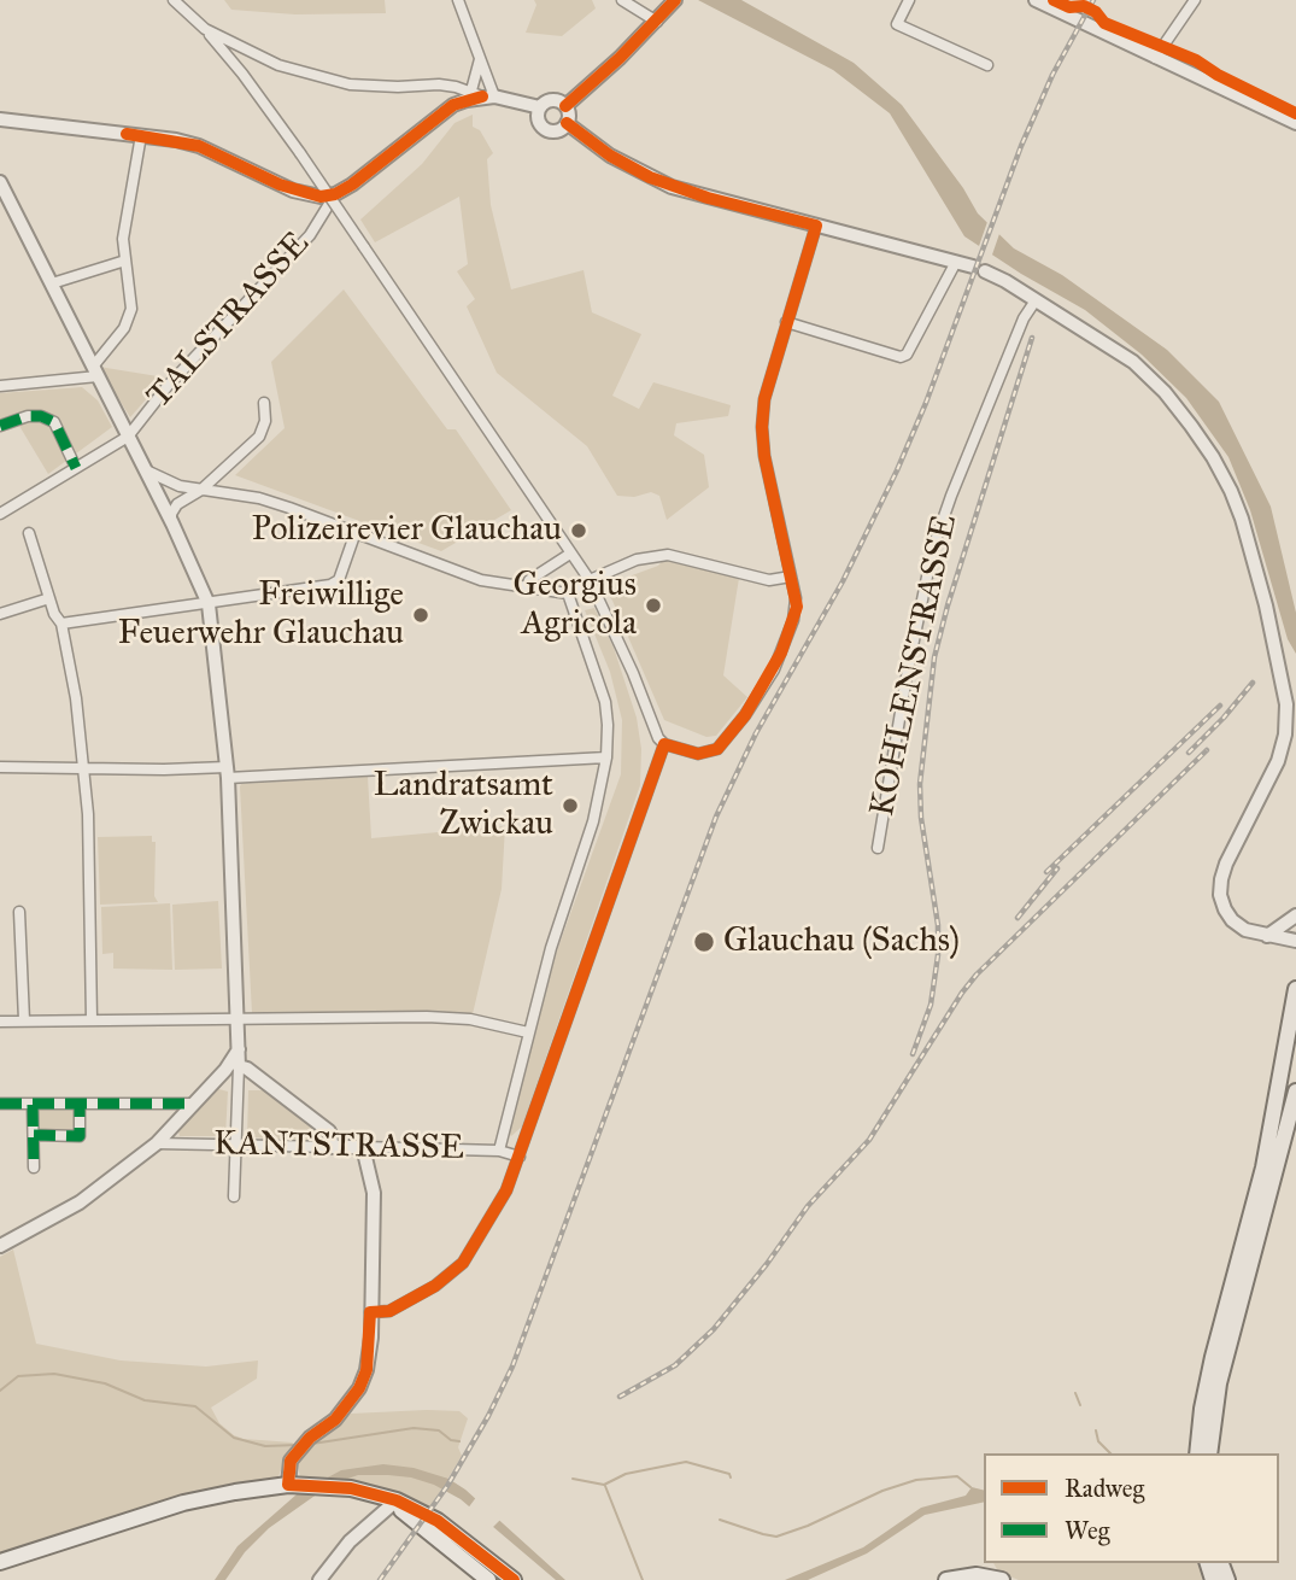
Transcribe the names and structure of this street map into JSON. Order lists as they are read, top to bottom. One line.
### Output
{"streets":{"street":["TALSTRASSE","KOHLENSTRASSE","KANTSTRASSE"]},"places":["Polizeirevier Glauchau","Georgius Agricola","Freiwillige Feuerwehr Glauchau","Landratsamt Zwickau","Glauchau (Sachs)"],"legend":["Radweg","Weg"]}
